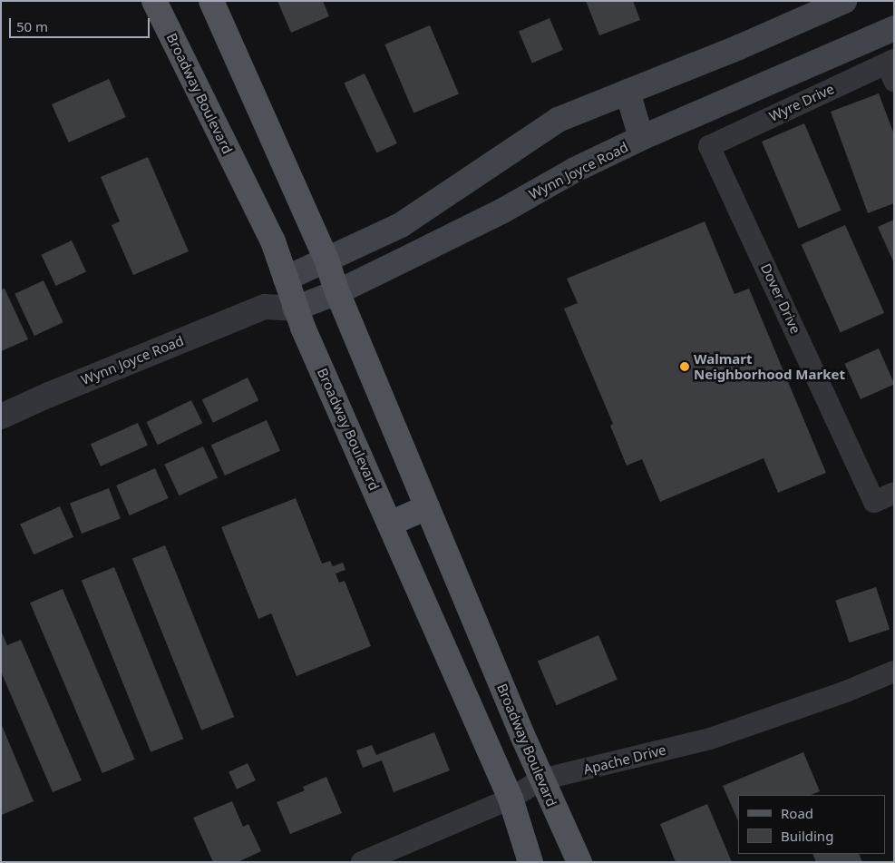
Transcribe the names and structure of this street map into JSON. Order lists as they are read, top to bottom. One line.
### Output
{"streets":{"main road":["Broadway Boulevard","Wynn Joyce Road"],"street":["Wyre Drive","Dover Drive","Apache Drive"]},"crossings":[["Broadway Boulevard","Wynn Joyce Road"],["Broadway Boulevard","Apache Drive"],["Wyre Drive","Dover Drive"]],"places":["Walmart Neighborhood Market"],"legend":["Road","Building"],"scale_bar":"50 m"}
